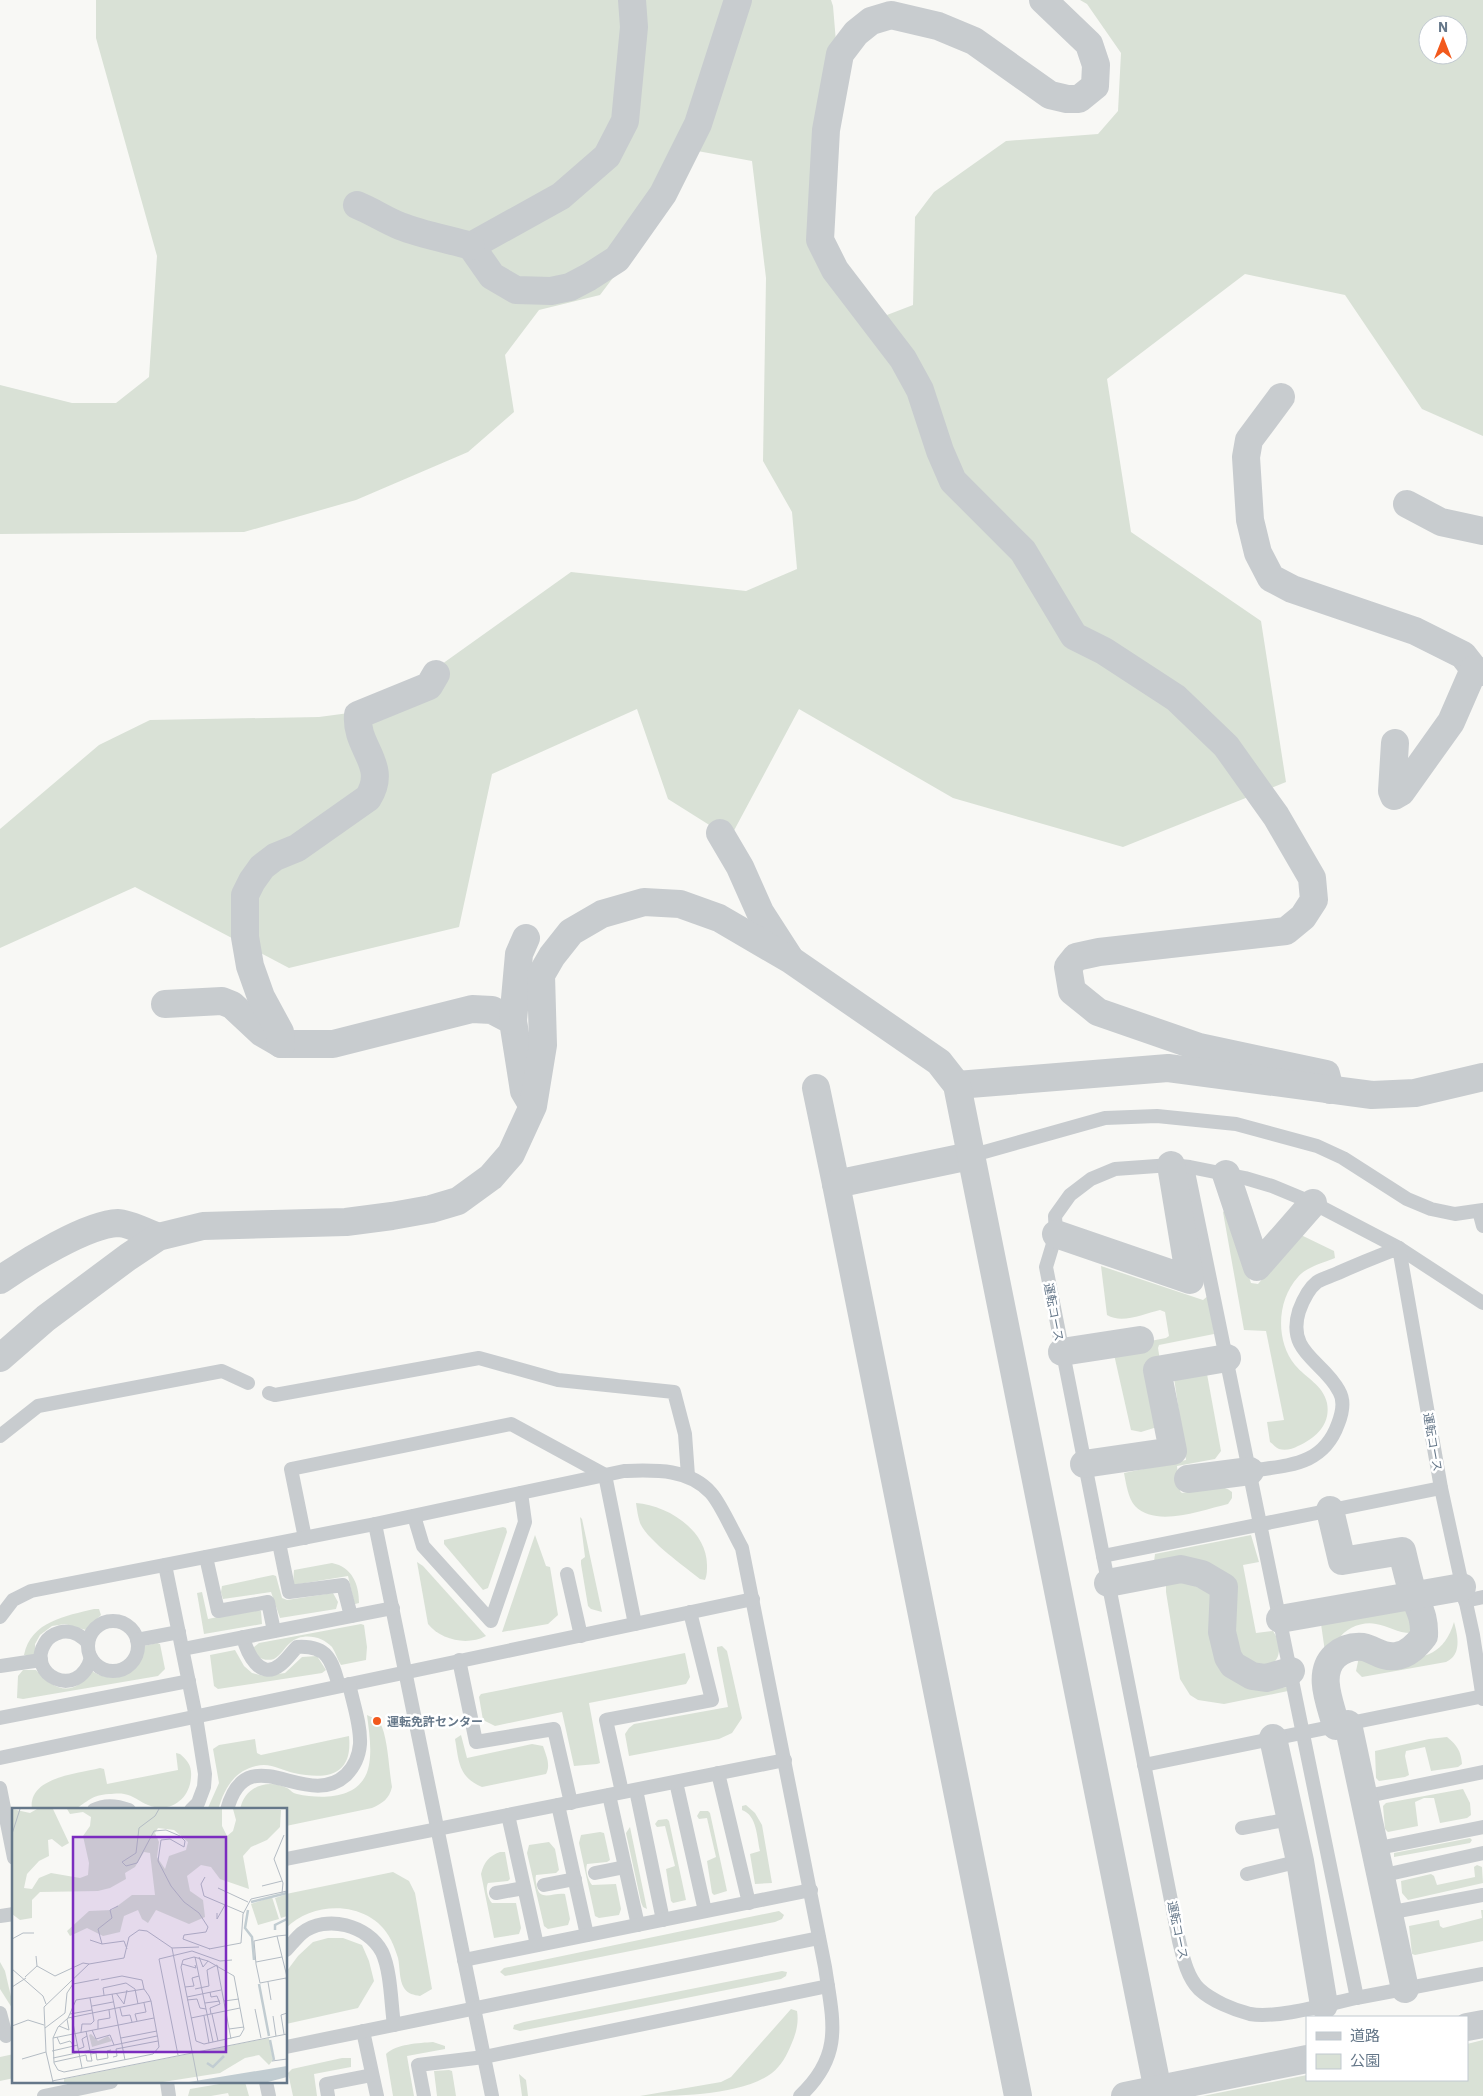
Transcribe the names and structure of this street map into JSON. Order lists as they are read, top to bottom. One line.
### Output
{"streets":{"lane":["運転コース"]},"places":["運転免許センター"],"legend":["道路","公園"],"north":"top"}
